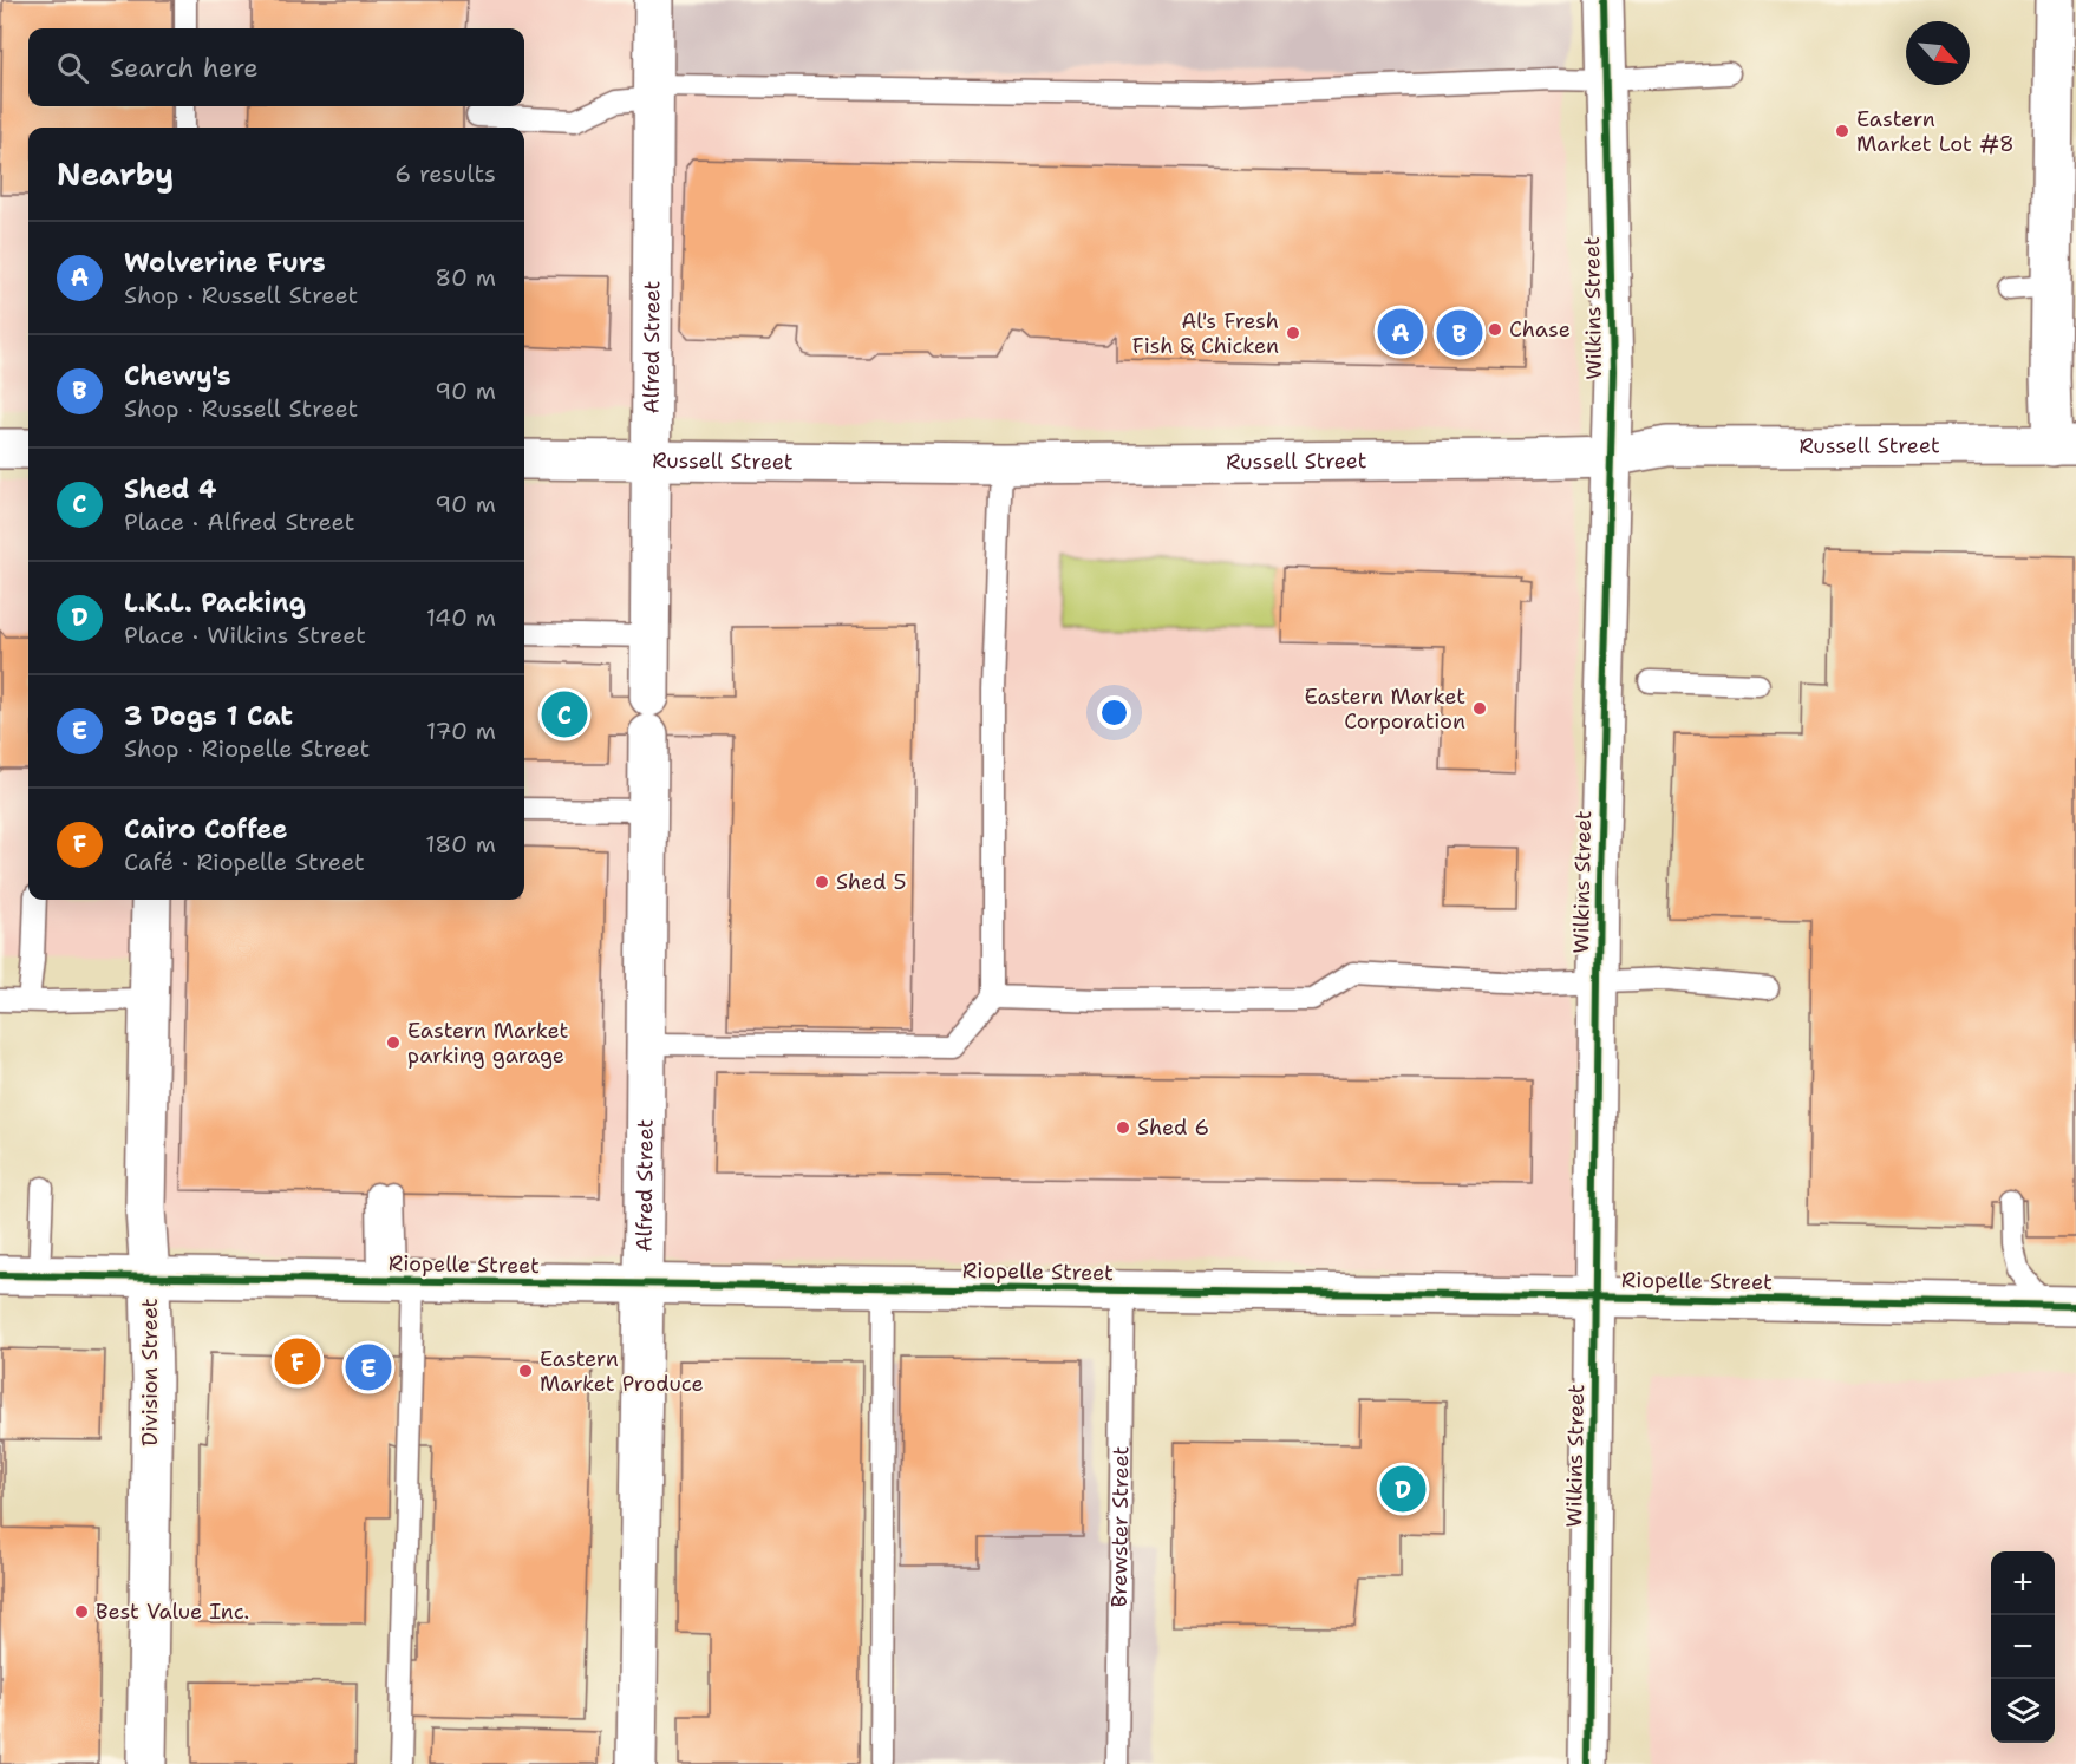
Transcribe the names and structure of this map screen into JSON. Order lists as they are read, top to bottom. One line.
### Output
{"streets":{"street":["Wilkins Street","Alfred Street","Russell Street","Riopelle Street","Division Street"],"lane":["Brewster Street"]},"crossings":[["Wilkins Street","Russell Street"],["Wilkins Street","Riopelle Street"],["Alfred Street","Russell Street"],["Alfred Street","Riopelle Street"],["Riopelle Street","Division Street"],["Riopelle Street","Brewster Street"]],"places":["Eastern Market Lot #8","Chase","Al's Fresh Fish & Chicken","Eastern Market Corporation","Shed 5","Eastern Market parking garage","Shed 6","Eastern Market Produce","Best Value Inc."],"north":"bottom right","page":{"search":"Search here","heading":["Nearby","6 results"],"list":[{"mark":"A","name":"Wolverine Furs","note":"Shop · Russell Street","value":"80 m"},{"mark":"B","name":"Chewy's","note":"Shop · Russell Street","value":"90 m"},{"mark":"C","name":"Shed 4","note":"Place · Alfred Street","value":"90 m"},{"mark":"D","name":"L.K.L. Packing","note":"Place · Wilkins Street","value":"140 m"},{"mark":"E","name":"3 Dogs 1 Cat","note":"Shop · Riopelle Street","value":"170 m"},{"mark":"F","name":"Cairo Coffee","note":"Café · Riopelle Street","value":"180 m"}],"pins":["A","B","C","F","E","D"],"map_buttons":["+","−"]}}
